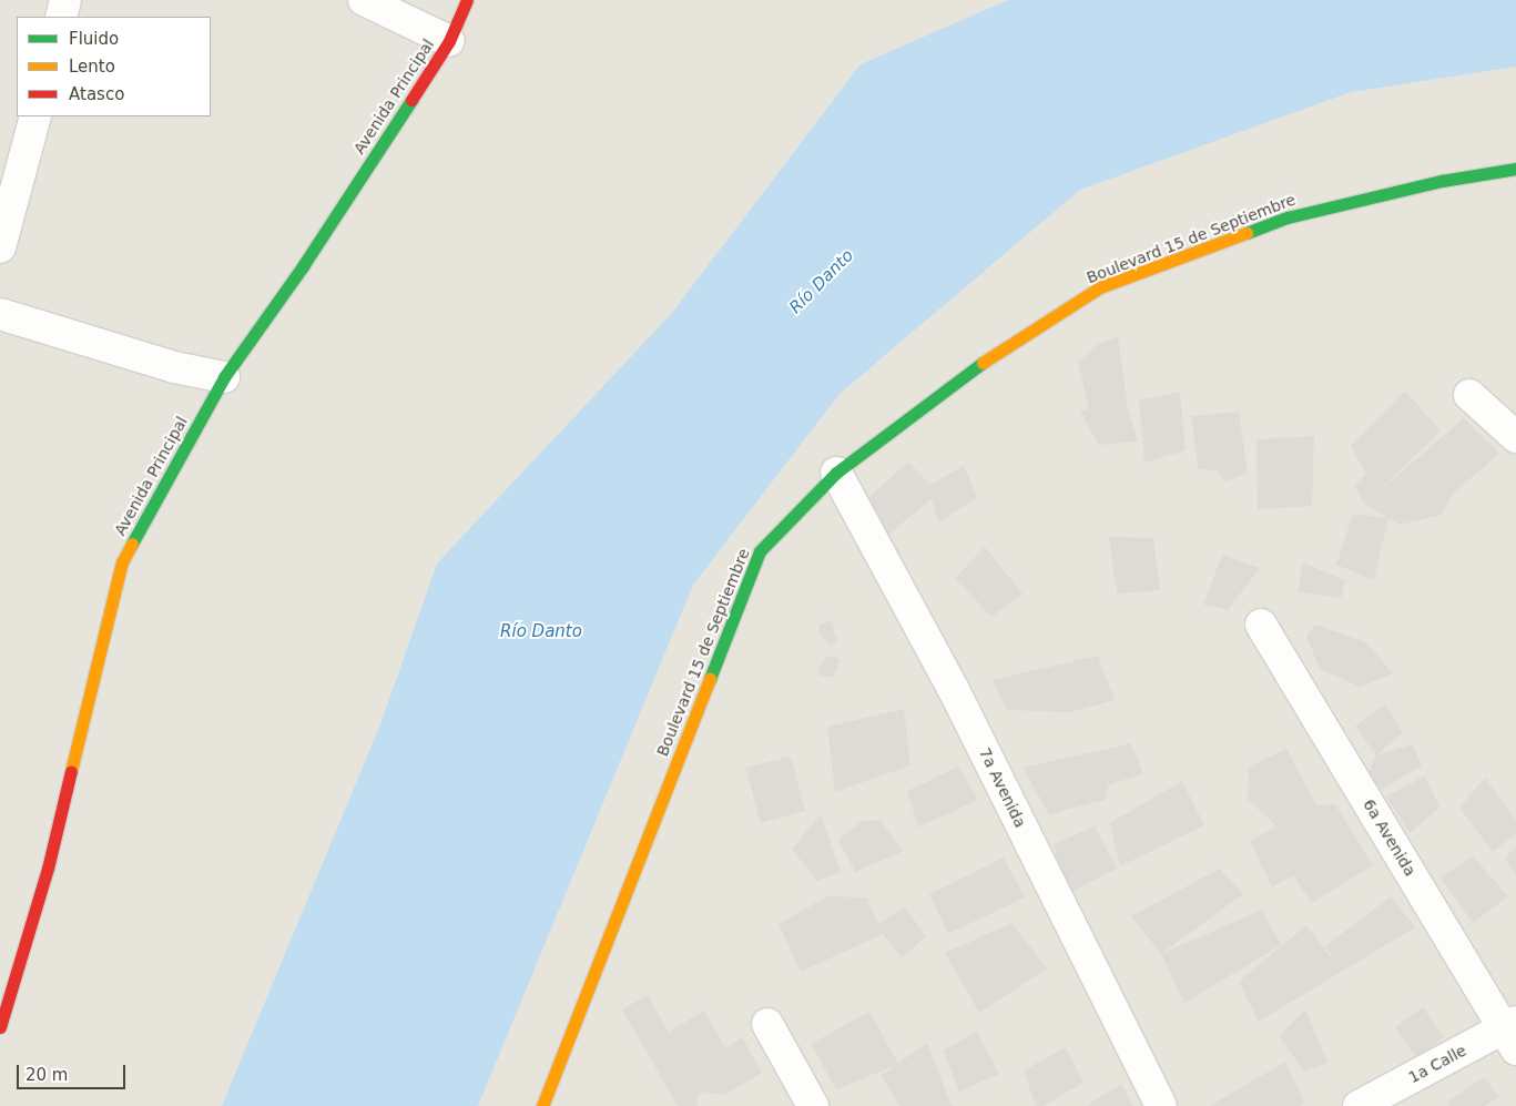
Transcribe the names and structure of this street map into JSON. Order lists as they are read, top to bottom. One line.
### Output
{"streets":{"street":["Avenida Principal","Boulevard 15 de Septiembre","7a Avenida","6a Avenida","1a Calle"]},"crossings":[["Boulevard 15 de Septiembre","7a Avenida"],["6a Avenida","1a Calle"]],"water":["Río Danto"],"legend":["Fluido","Lento","Atasco"],"scale_bar":"20 m"}
